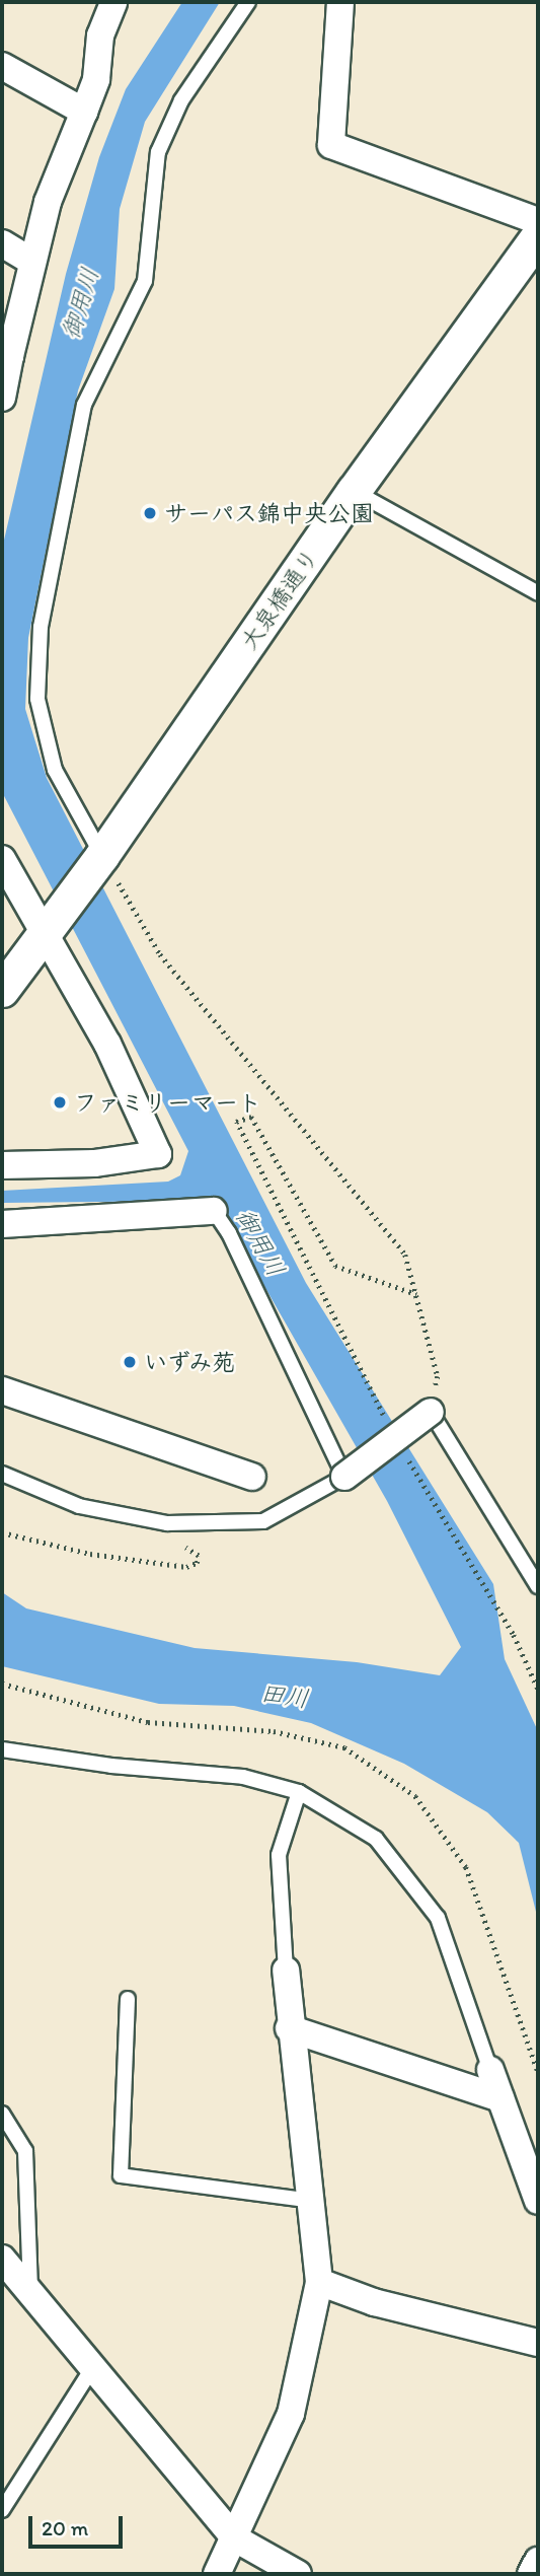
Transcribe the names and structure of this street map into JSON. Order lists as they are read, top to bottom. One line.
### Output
{"streets":{"street":["大泉橋通り"]},"water":["御用川","田川"],"places":["サーパス錦中央公園","ファミリーマート","いずみ苑"],"scale_bar":"20 m"}
